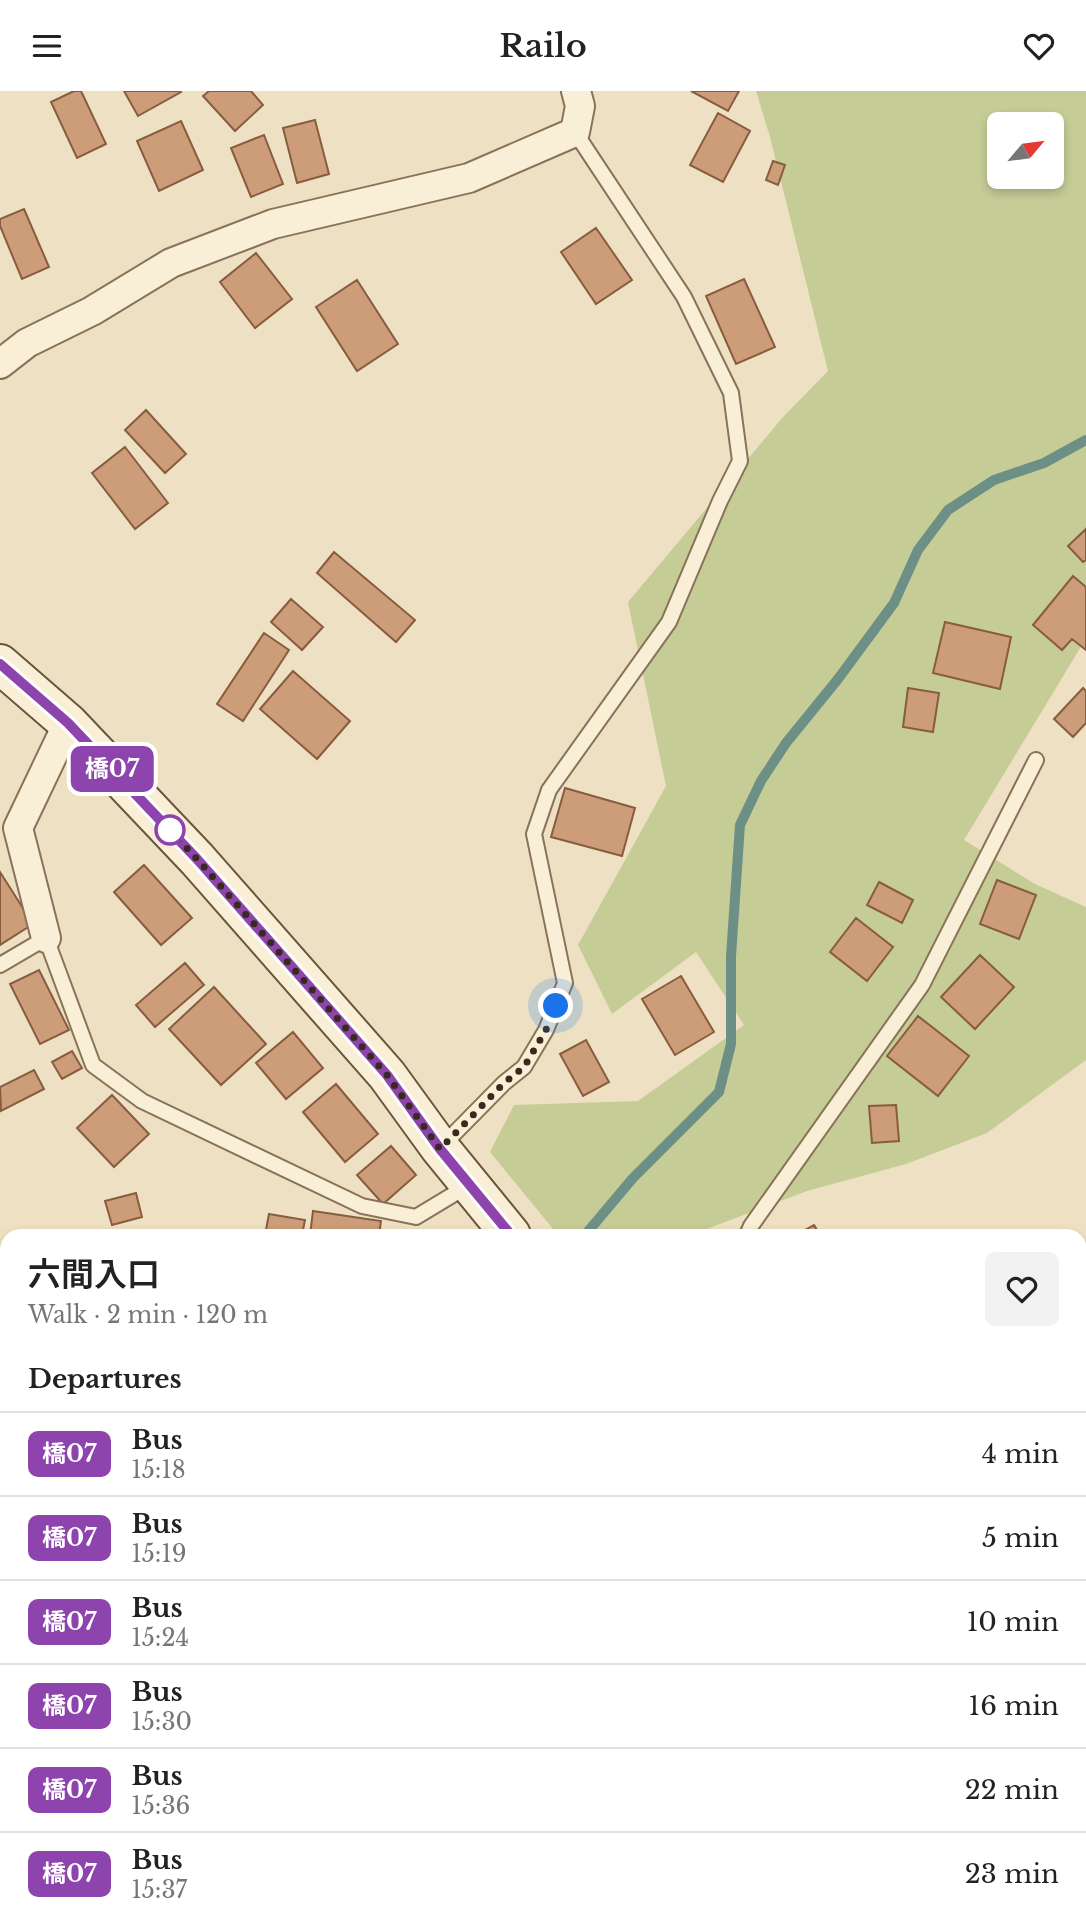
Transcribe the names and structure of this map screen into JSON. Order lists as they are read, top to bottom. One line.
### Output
{"lines":["bus line 橋07"],"north":"top right","page":{"header":"Railo","on_map":"橋07","heading":[["六間入口","Walk · 2 min · 120 m"],"Departures"],"list":[{"mark":"橋07","name":"Bus","note":"15:18","value":"4 min"},{"mark":"橋07","name":"Bus","note":"15:19","value":"5 min"},{"mark":"橋07","name":"Bus","note":"15:24","value":"10 min"},{"mark":"橋07","name":"Bus","note":"15:30","value":"16 min"},{"mark":"橋07","name":"Bus","note":"15:36","value":"22 min"},{"mark":"橋07","name":"Bus","note":"15:37","value":"23 min"}]}}
